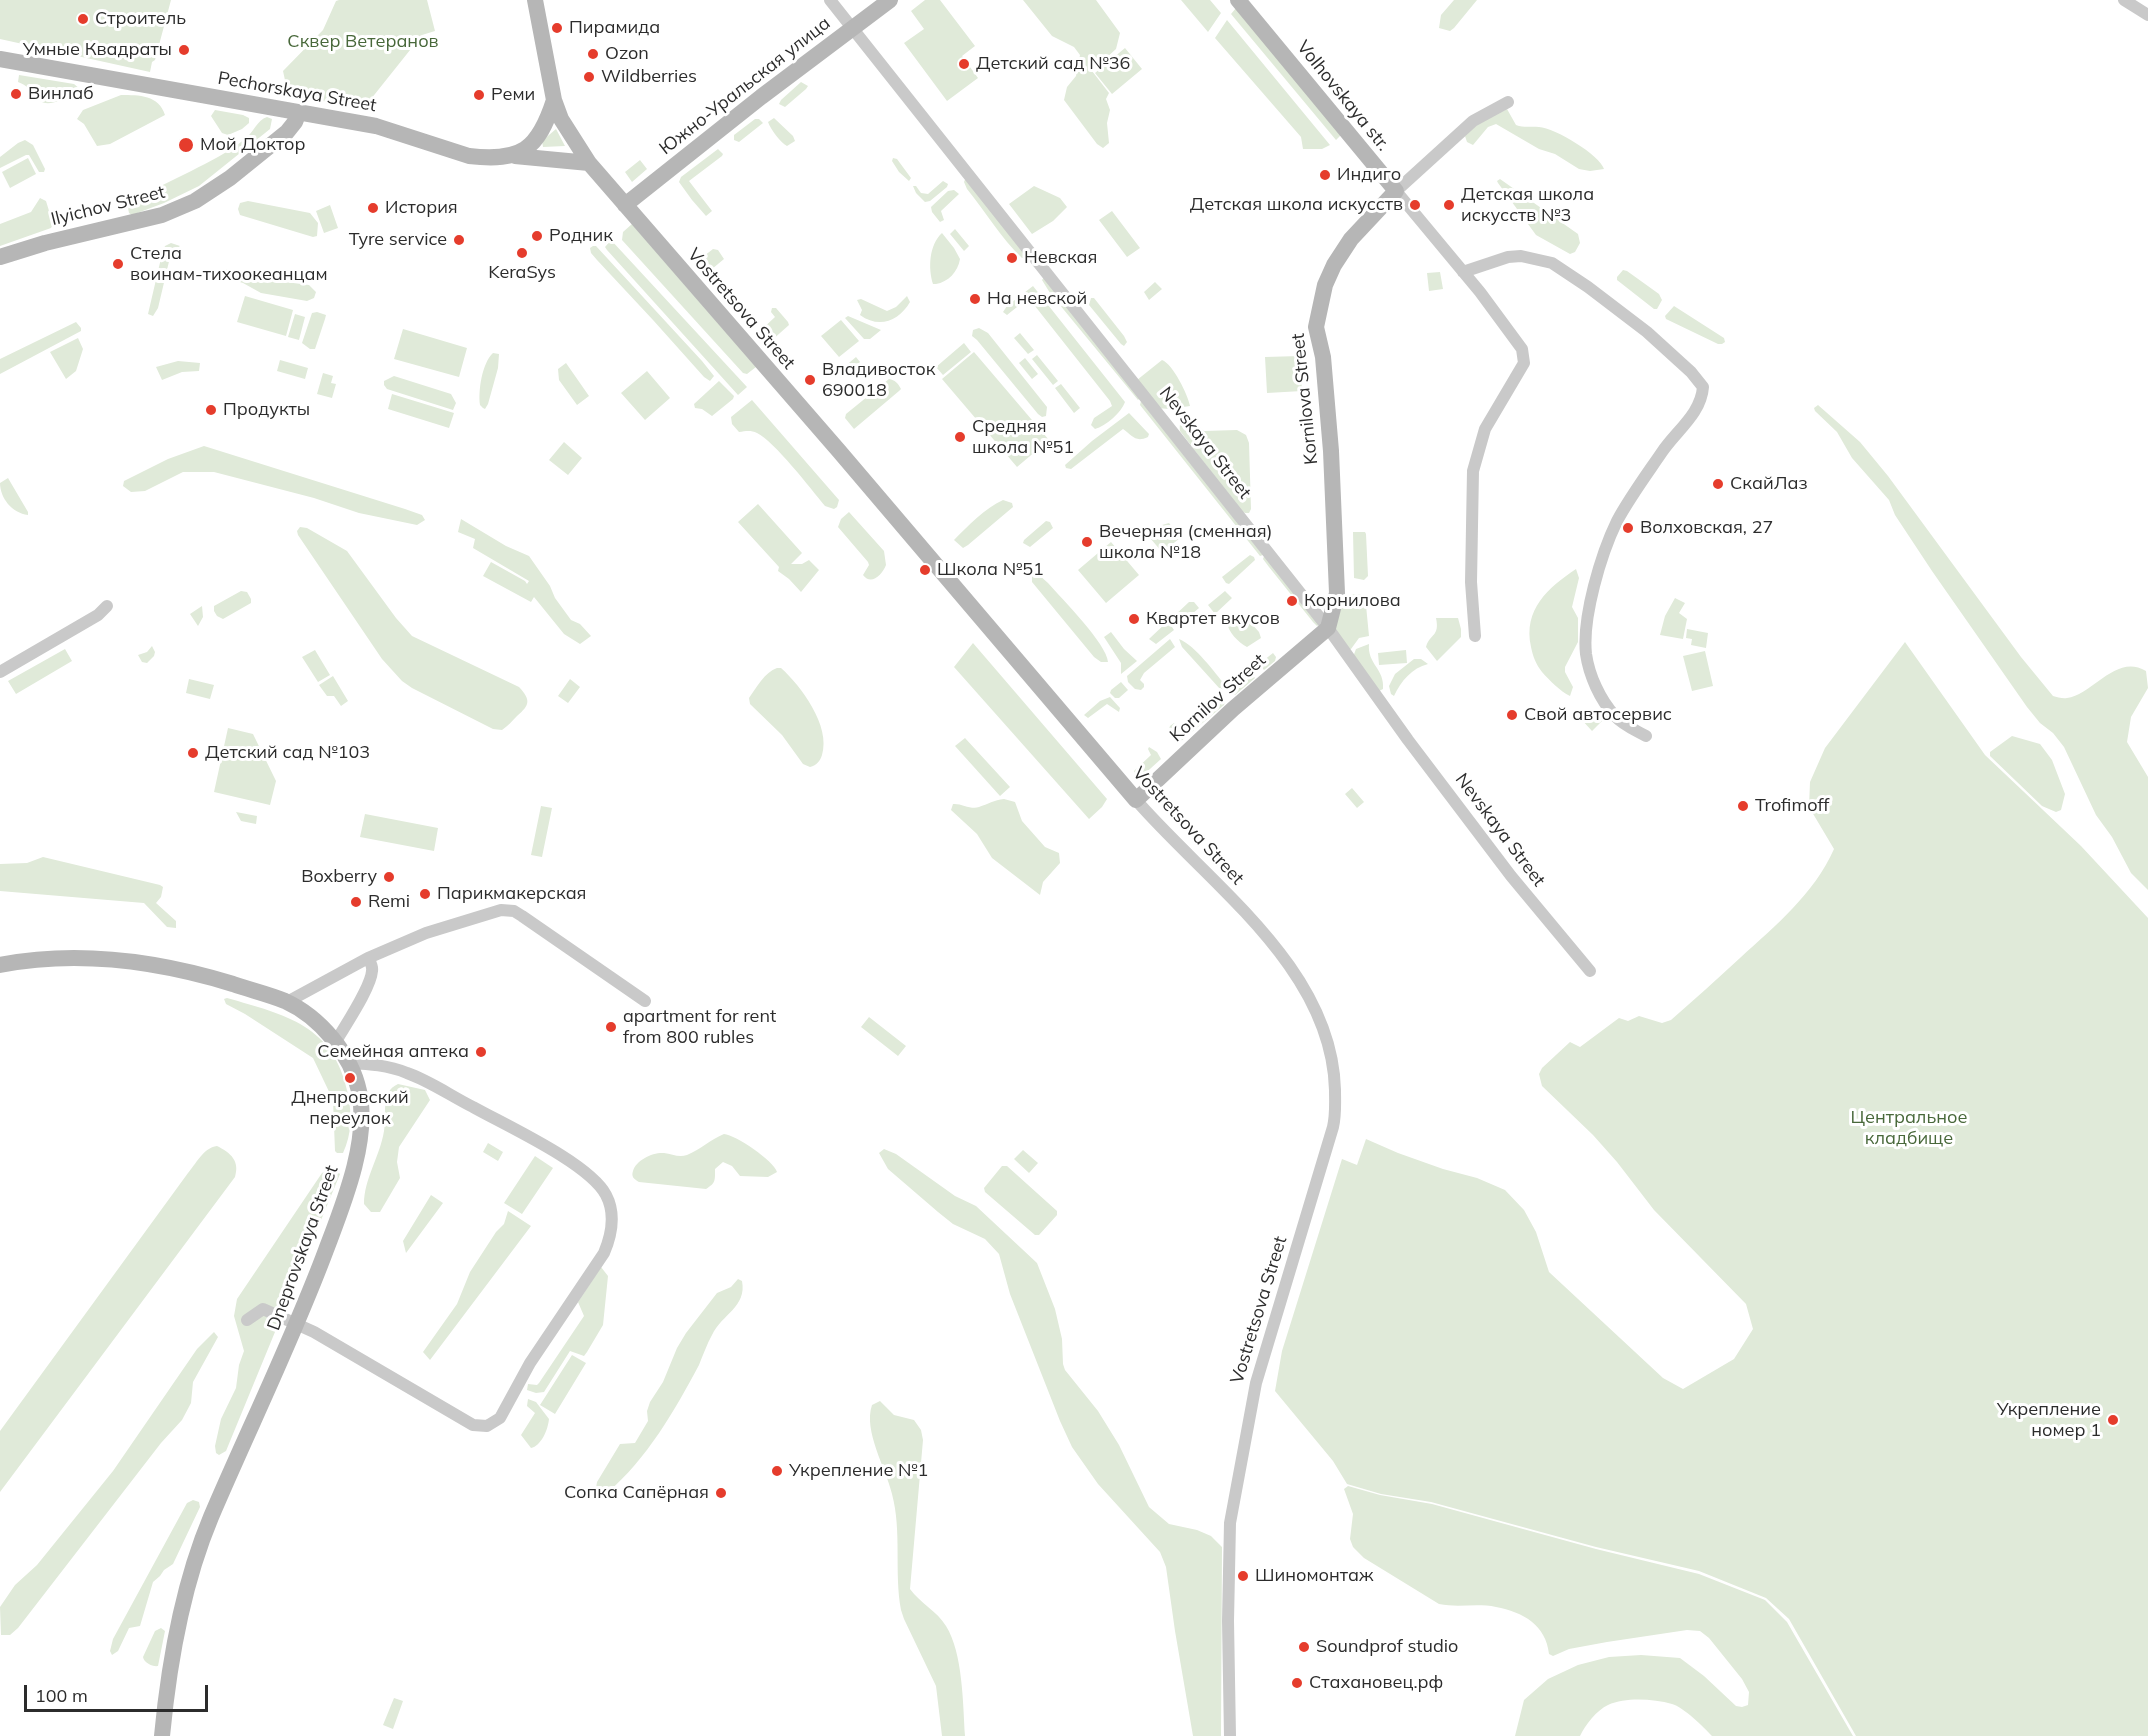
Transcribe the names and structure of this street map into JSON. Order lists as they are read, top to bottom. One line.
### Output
{"streets":{"main road":["Южно-Уральская улица","Pechorskaya Street","Volhovskaya str.","Ilyichov Street","Vostretsova Street","Kornilova Street","Kornilov Street","Dneprovskaya Street"],"street":["Nevskaya Street"]},"crossings":[["Южно-Уральская улица","Vostretsova Street"],["Южно-Уральская улица","Nevskaya Street"],["Pechorskaya Street","Ilyichov Street"],["Pechorskaya Street","Vostretsova Street"],["Volhovskaya str.","Kornilova Street"],["Vostretsova Street","Kornilov Street"],["Kornilova Street","Nevskaya Street"],["Kornilova Street","Kornilov Street"],["Nevskaya Street","Kornilov Street"]],"parks":["Сквер Ветеранов","Центральное кладбище"],"places":["Строитель","Пирамида","Умные Квадраты","Ozon","Детский сад №36","Wildberries","Винлаб","Реми","Мой Доктор","Индиго","Детская школа искусcтв","Детская школа искусcтв №3","История","Родник","Tyre service","KeraSys","Невская","Стела воинам-тихоокеанцам","На невской","Владивосток 690018","Продукты","Средняя школа №51","СкайЛаз","Волховская, 27","Вечерняя (сменная) школа №18","Школа №51","Корнилова","Квартет вкусов","Свой автосервис","Детский сад №103","Trofimoff","Boxberry","Парикмакерская","Remi","apartment for rent from 800 rubles","Семейная аптека","Днепровский переулок","Укрепление номер 1","Укрепление №1","Сопка Сапёрная","Шиномонтаж","Soundprof studio","Стахановец.рф"],"scale_bar":"100 m"}
